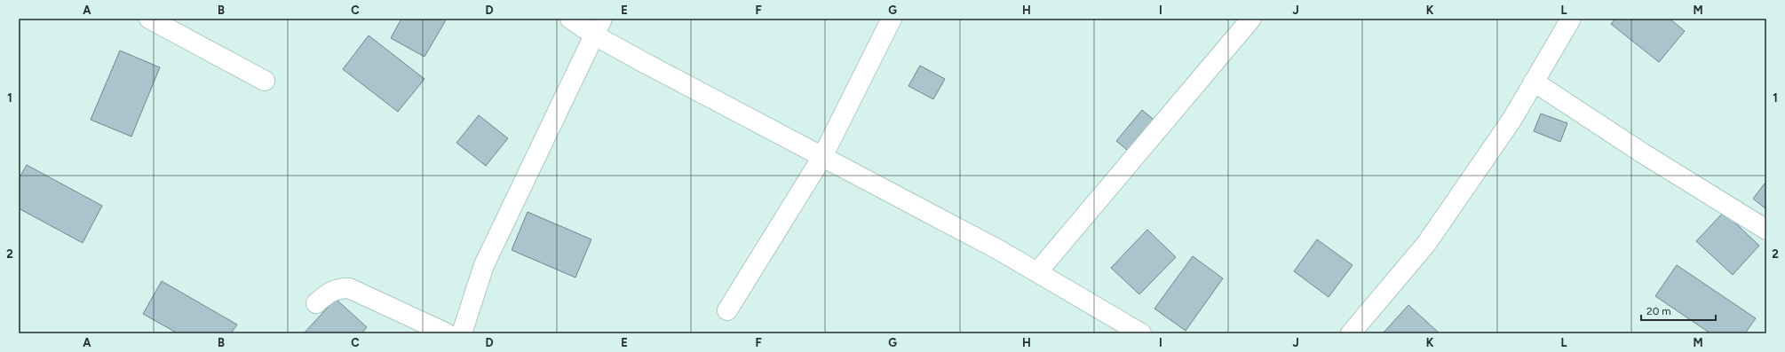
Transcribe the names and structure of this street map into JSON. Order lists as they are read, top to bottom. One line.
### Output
{"scale_bar":"20 m","grid":{"columns":["A","B","C","D","E","F","G","H","I","J","K","L","M"],"rows":["1","2"]}}
